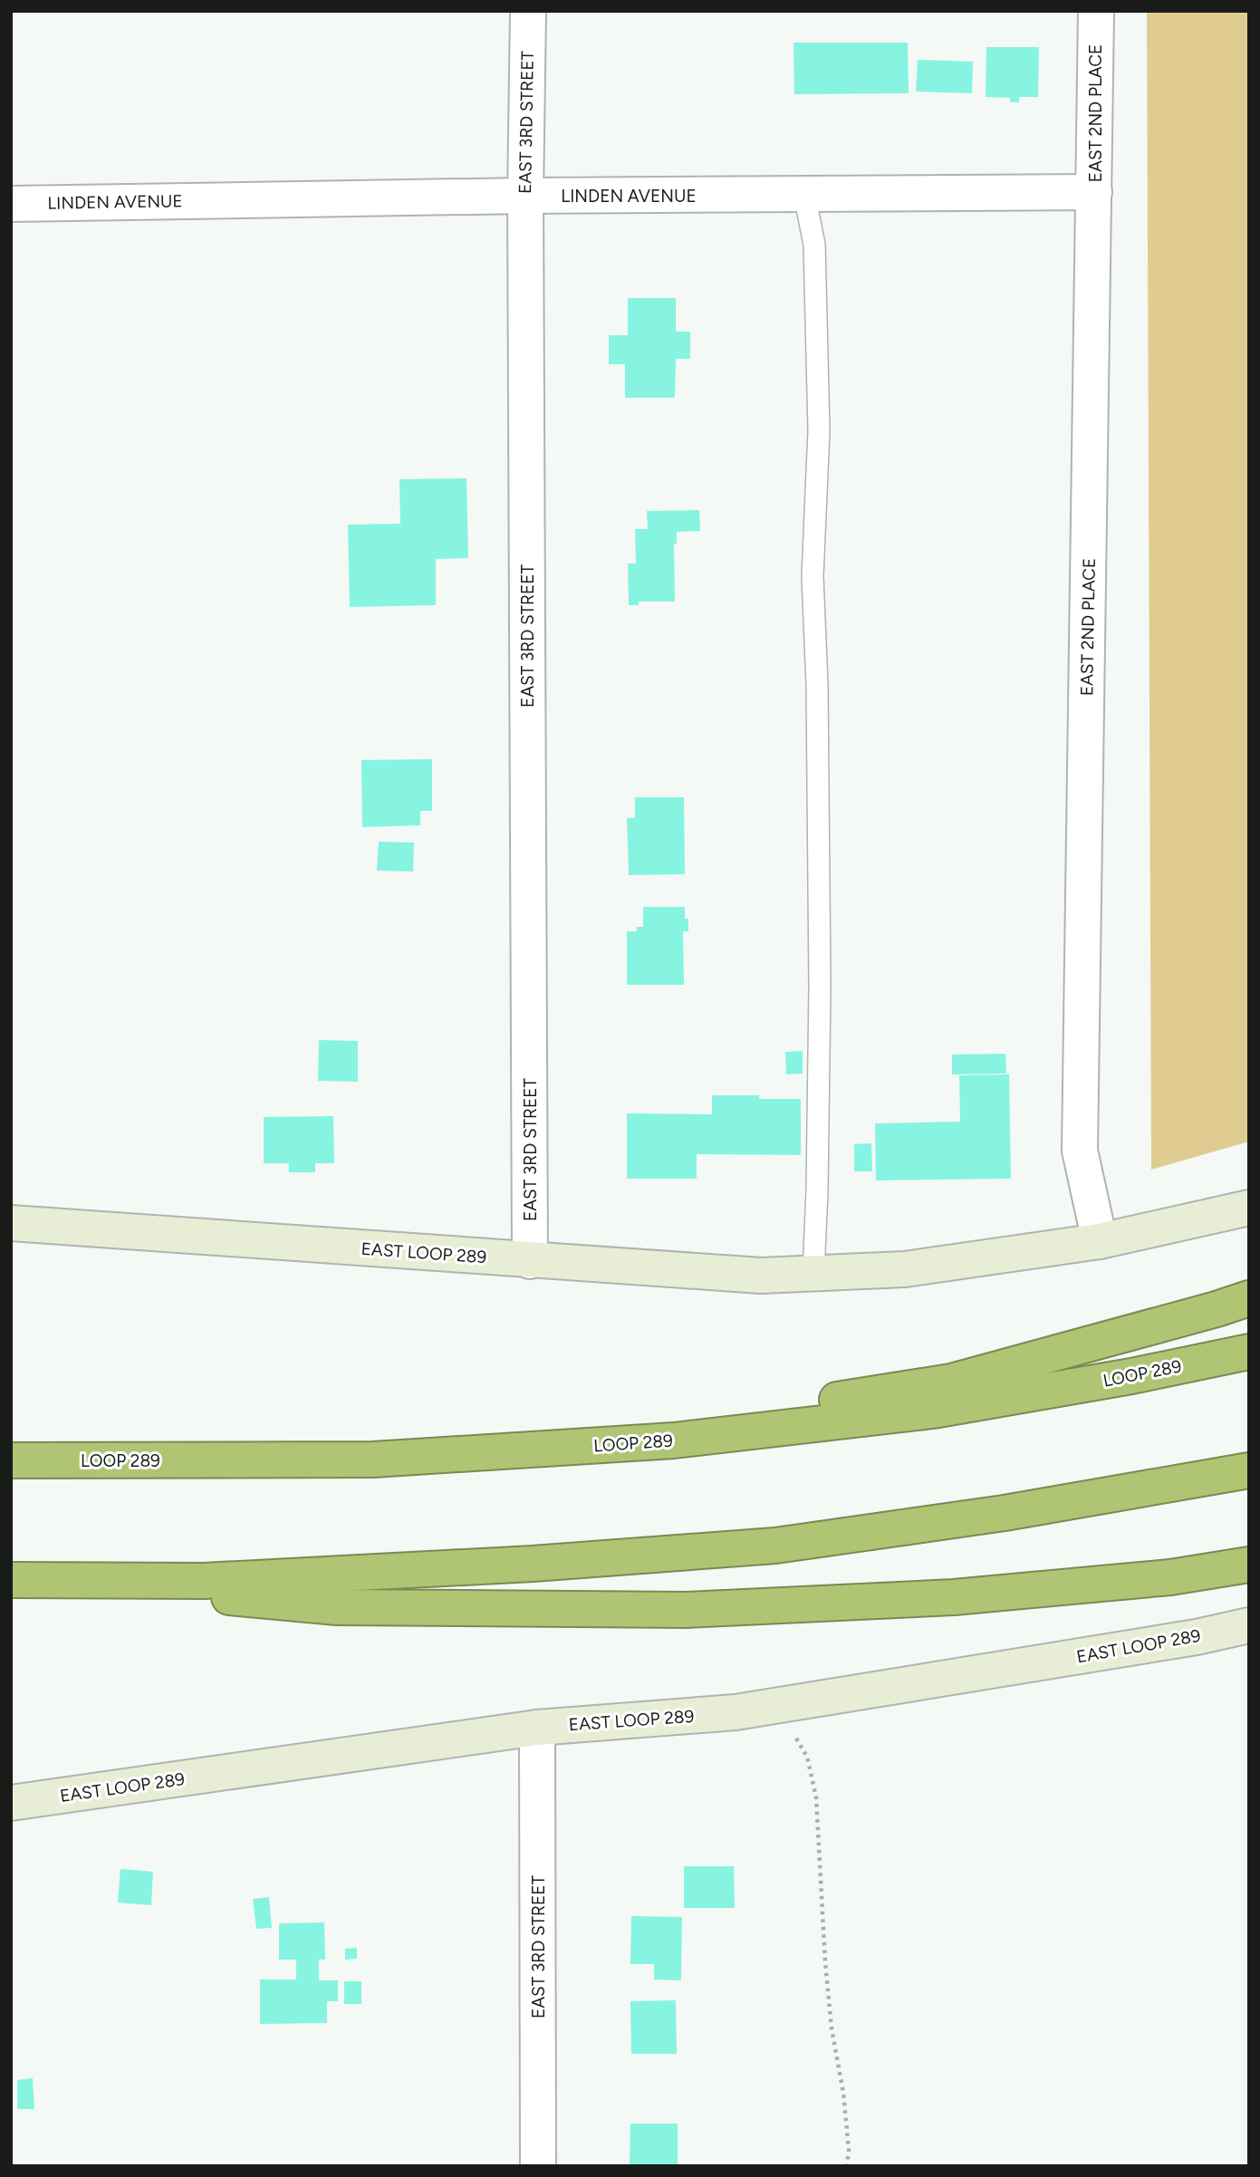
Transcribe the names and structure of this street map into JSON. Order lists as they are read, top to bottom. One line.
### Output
{"streets":{"highway":["LOOP 289"],"main road":["EAST LOOP 289"],"street":["EAST 2ND PLACE","EAST 3RD STREET","LINDEN AVENUE"]},"crossings":[["EAST 2ND PLACE","LINDEN AVENUE"],["EAST 2ND PLACE","EAST LOOP 289"],["EAST 3RD STREET","LINDEN AVENUE"],["EAST 3RD STREET","EAST LOOP 289"]]}
